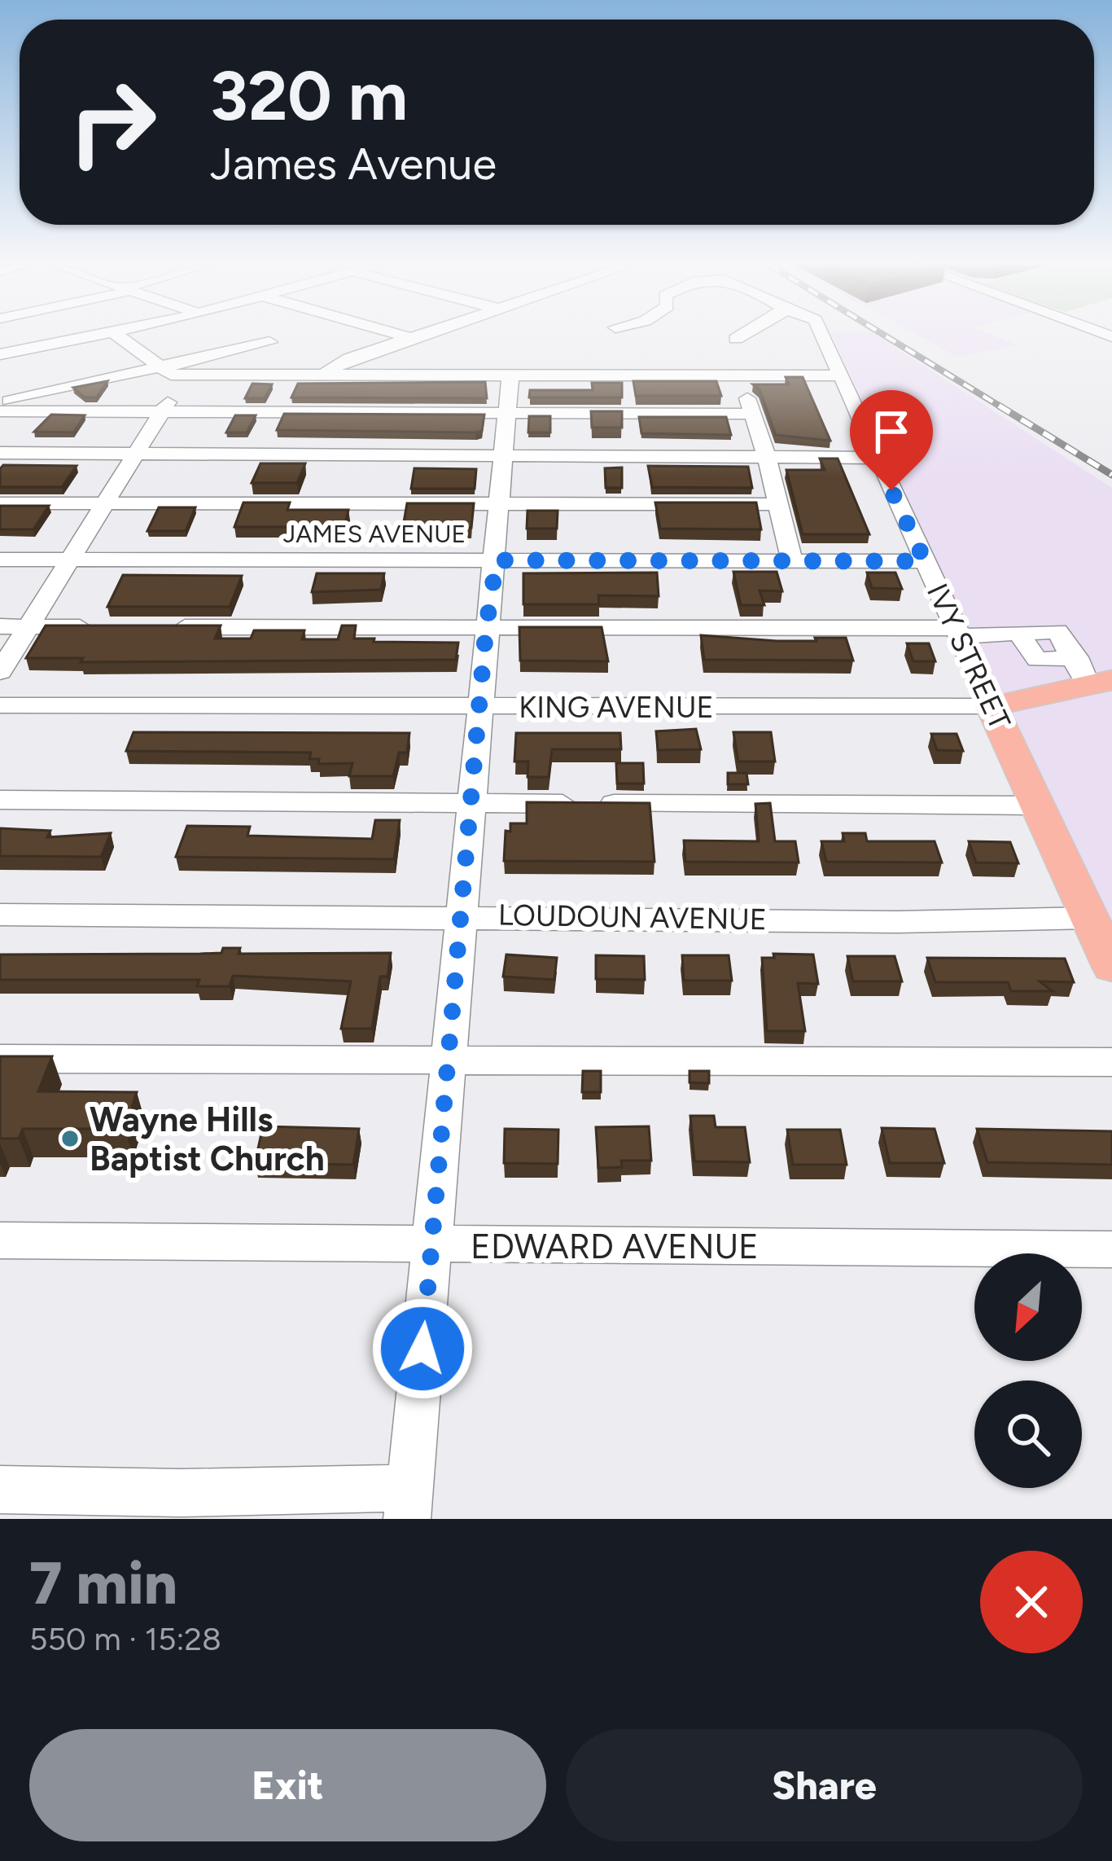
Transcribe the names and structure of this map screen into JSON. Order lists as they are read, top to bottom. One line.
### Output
{"streets":{"main road":["IVY STREET","KING AVENUE"],"street":["JAMES AVENUE","LOUDOUN AVENUE","EDWARD AVENUE"]},"crossings":[["JAMES AVENUE","IVY STREET"],["IVY STREET","KING AVENUE"],["IVY STREET","LOUDOUN AVENUE"]],"places":["Wayne Hills Baptist Church"],"north":"bottom left","page":{"turn":["320 m","James Avenue"],"heading":["7 min","550 m · 15:28"],"buttons":["Exit","Share"]}}
